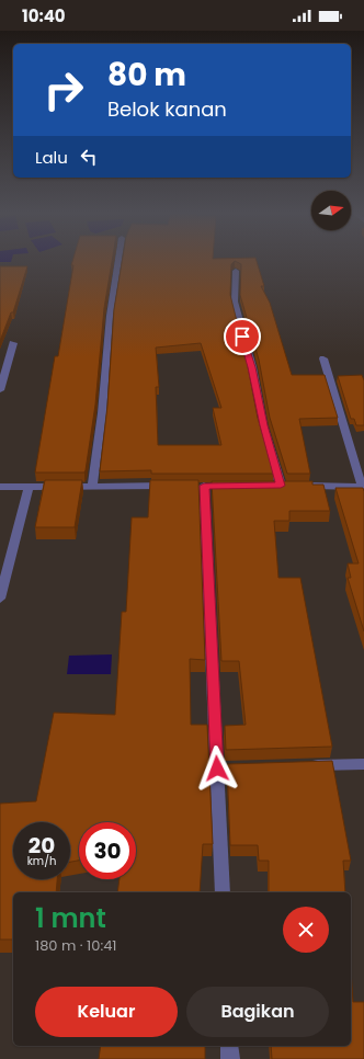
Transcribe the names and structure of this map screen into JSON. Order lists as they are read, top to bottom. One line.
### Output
{"north":"right","page":{"status":"10:40","turn":["80 m","Belok kanan"],"then":"Lalu","speed":"20 km/h","limit":"30","heading":["1 mnt","180 m · 10:41"],"buttons":["Keluar","Bagikan"]}}
